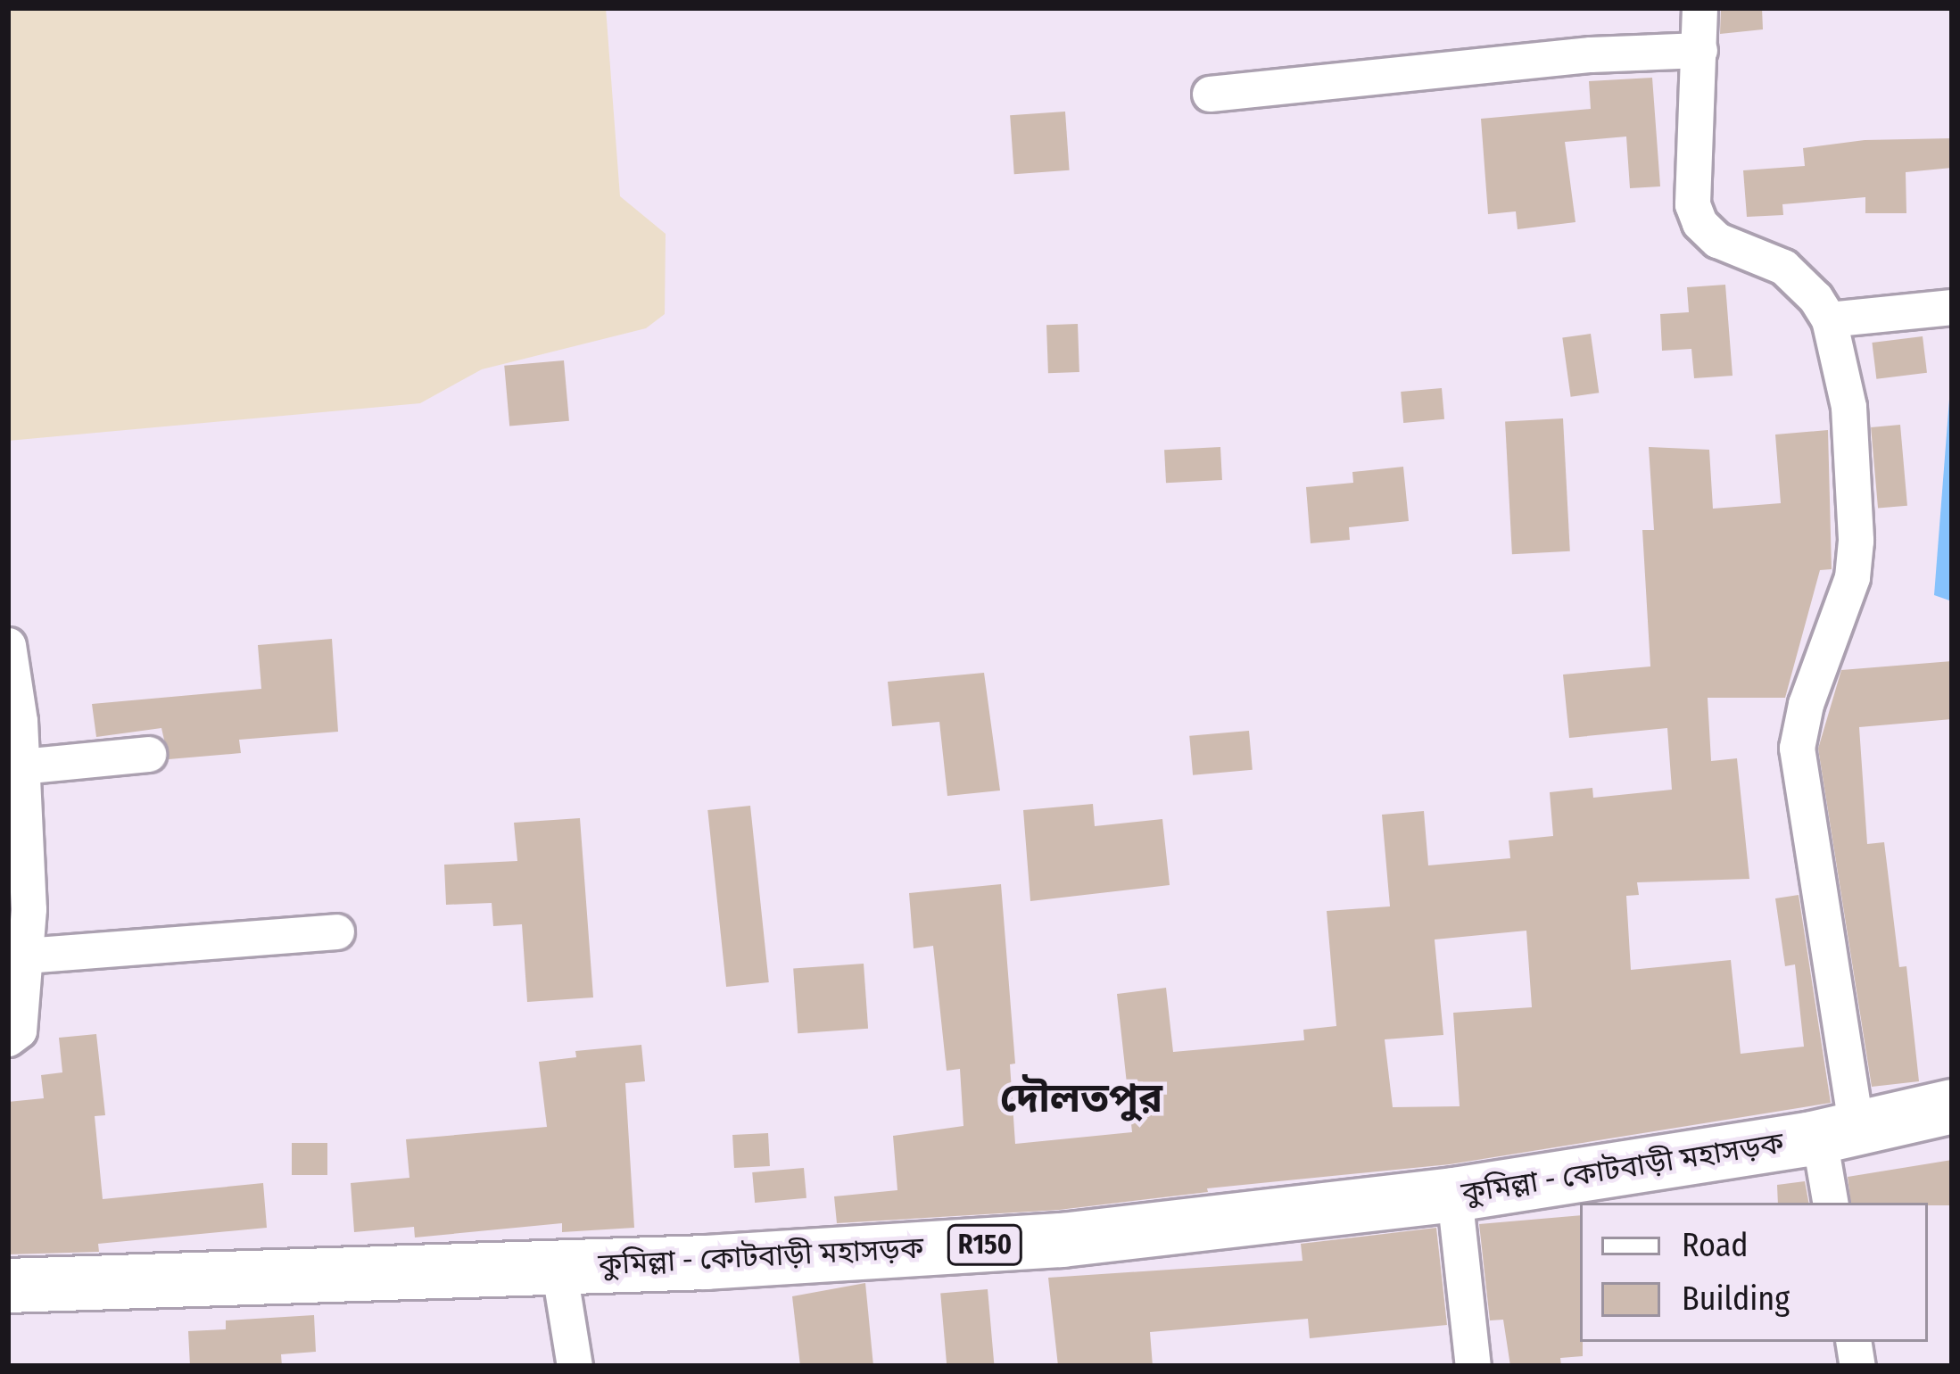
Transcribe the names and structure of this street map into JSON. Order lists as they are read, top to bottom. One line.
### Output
{"streets":{"main road":["কুমিল্লা - কোটবাড়ী মহাসড়ক","R150"]},"districts":["দৌলতপুর"],"legend":["Road","Building"]}
